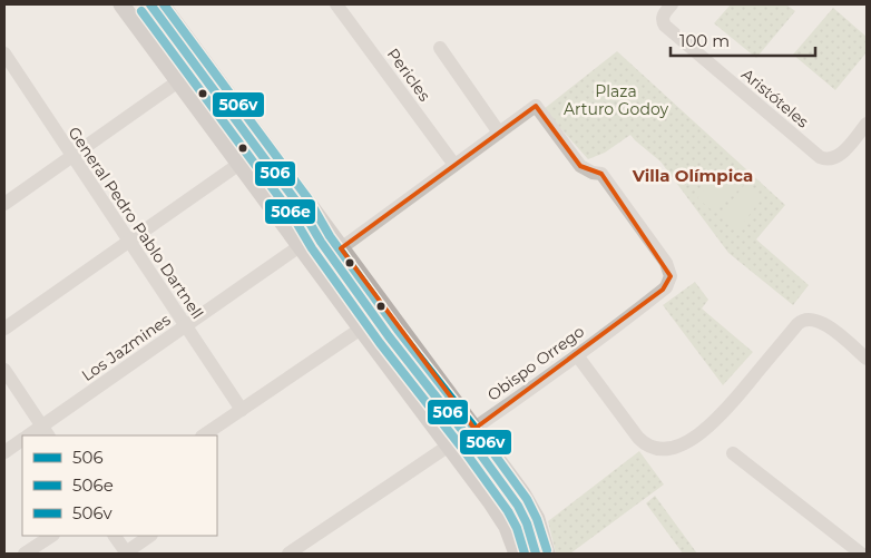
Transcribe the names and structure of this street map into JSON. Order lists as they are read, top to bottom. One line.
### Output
{"streets":{"street":["Pericles","Aristóteles","General Pedro Pablo Dartnell","Los Jazmines","Obispo Orrego"]},"crossings":[["General Pedro Pablo Dartnell","Los Jazmines"]],"districts":["Villa Olímpica"],"parks":["Plaza Arturo Godoy"],"lines":["transit line 506","transit line 506v","transit line 506e"],"legend":["506","506e","506v"],"scale_bar":"100 m"}
